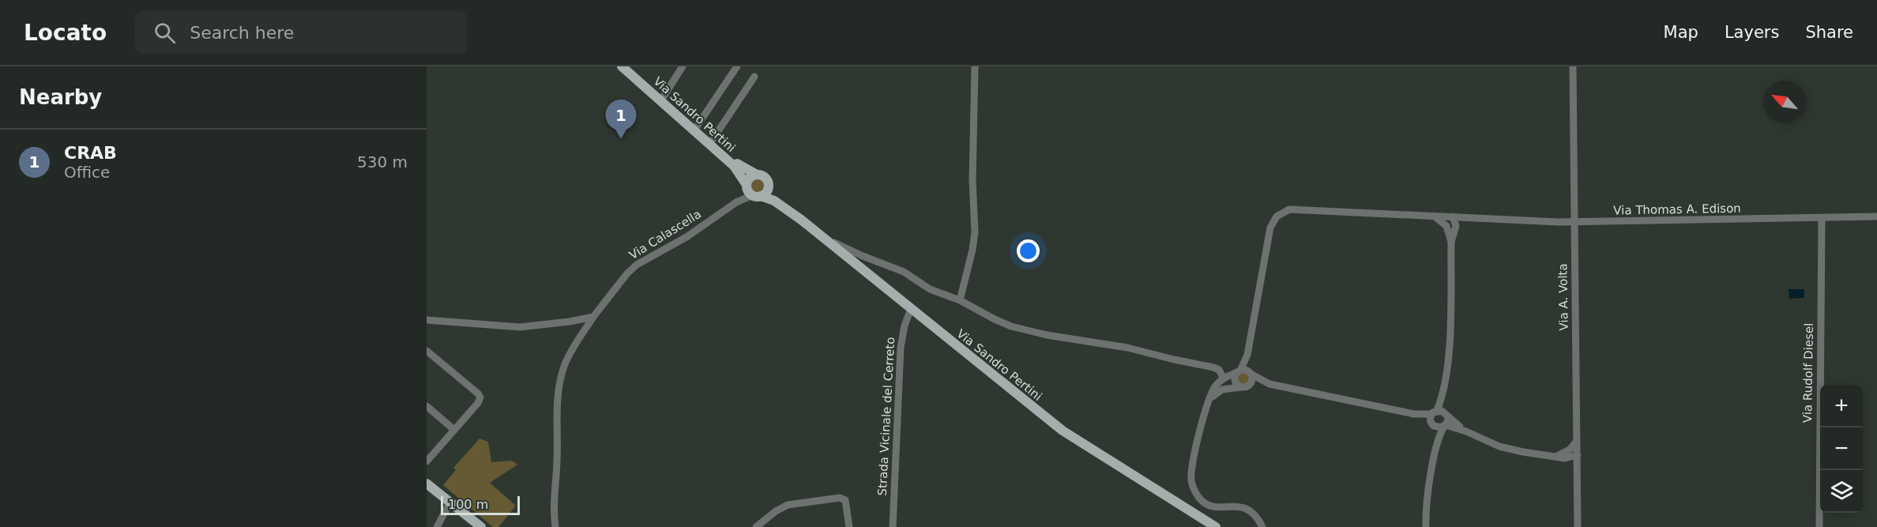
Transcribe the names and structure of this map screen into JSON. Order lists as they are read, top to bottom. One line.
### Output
{"streets":{"main road":["Via Sandro Pertini"],"street":["Via Thomas A. Edison","Via Calascella","Via A. Volta","Via Rudolf Diesel","Strada Vicinale del Cerreto"]},"crossings":[["Via Sandro Pertini","Via Calascella"],["Via Sandro Pertini","Strada Vicinale del Cerreto"],["Via Thomas A. Edison","Via A. Volta"],["Via Thomas A. Edison","Via Rudolf Diesel"]],"scale_bar":"100 m","north":"top left","page":{"header":"Locato","search":"Search here","nav":["Map","Layers","Share"],"heading":"Nearby","pins":"1","list":[{"mark":"1","name":"CRAB","note":"Office","value":"530 m"}],"map_buttons":["+","−"],"scale":"100 m"}}
